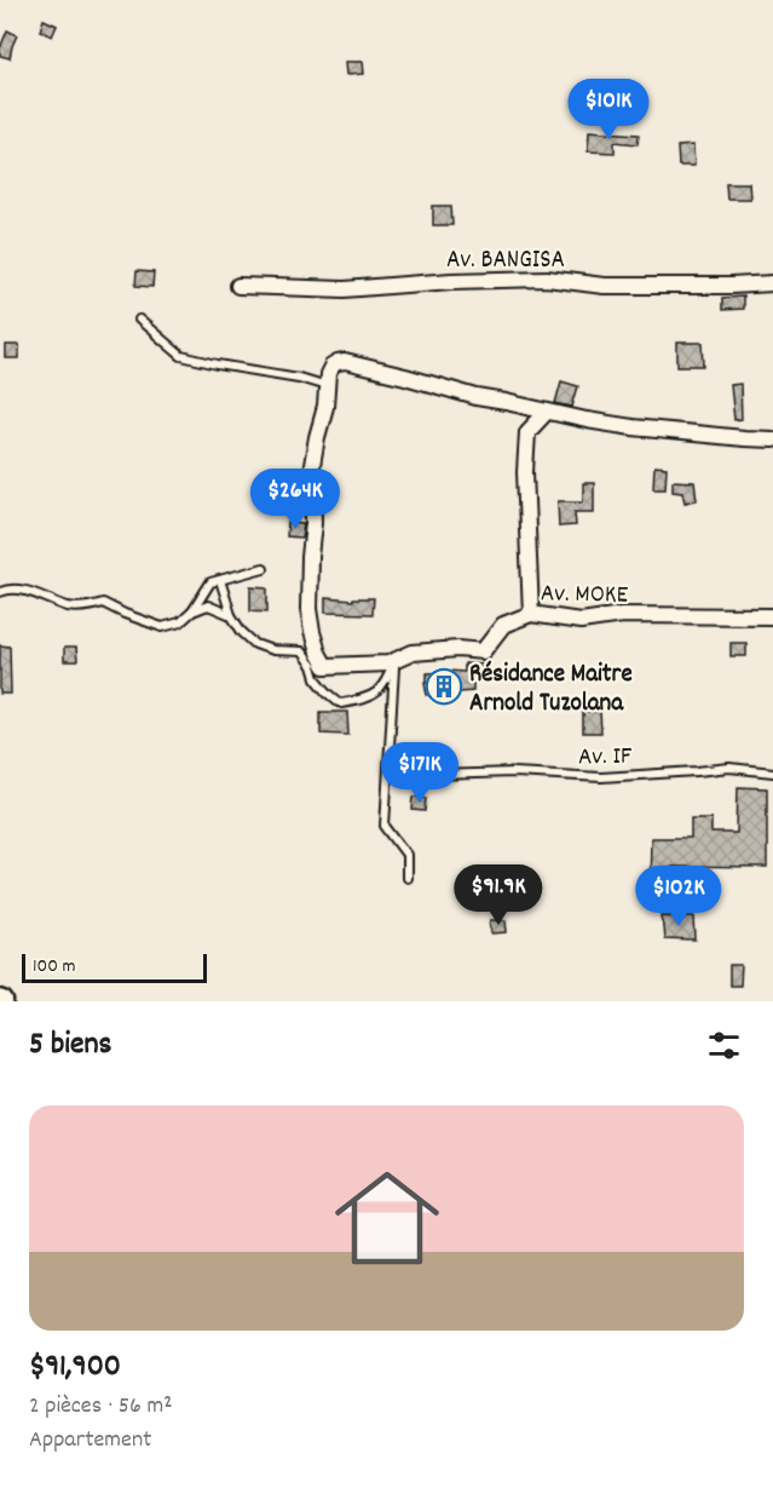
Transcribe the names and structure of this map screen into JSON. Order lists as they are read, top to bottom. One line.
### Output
{"streets":{"street":["Av. BANGISA","Av. MOKE"],"lane":["Av. IF"]},"places":{"building":["Résidance Maitre Arnold Tuzolana"]},"scale_bar":"100 m","page":{"price":["$101K","$264K","$171K","$91.9K","$102K"],"scale":"100 m","heading":"5 biens","list":[{"name":"$91,900","note":"2 pièces · 56 m² · Appartement"}]}}
